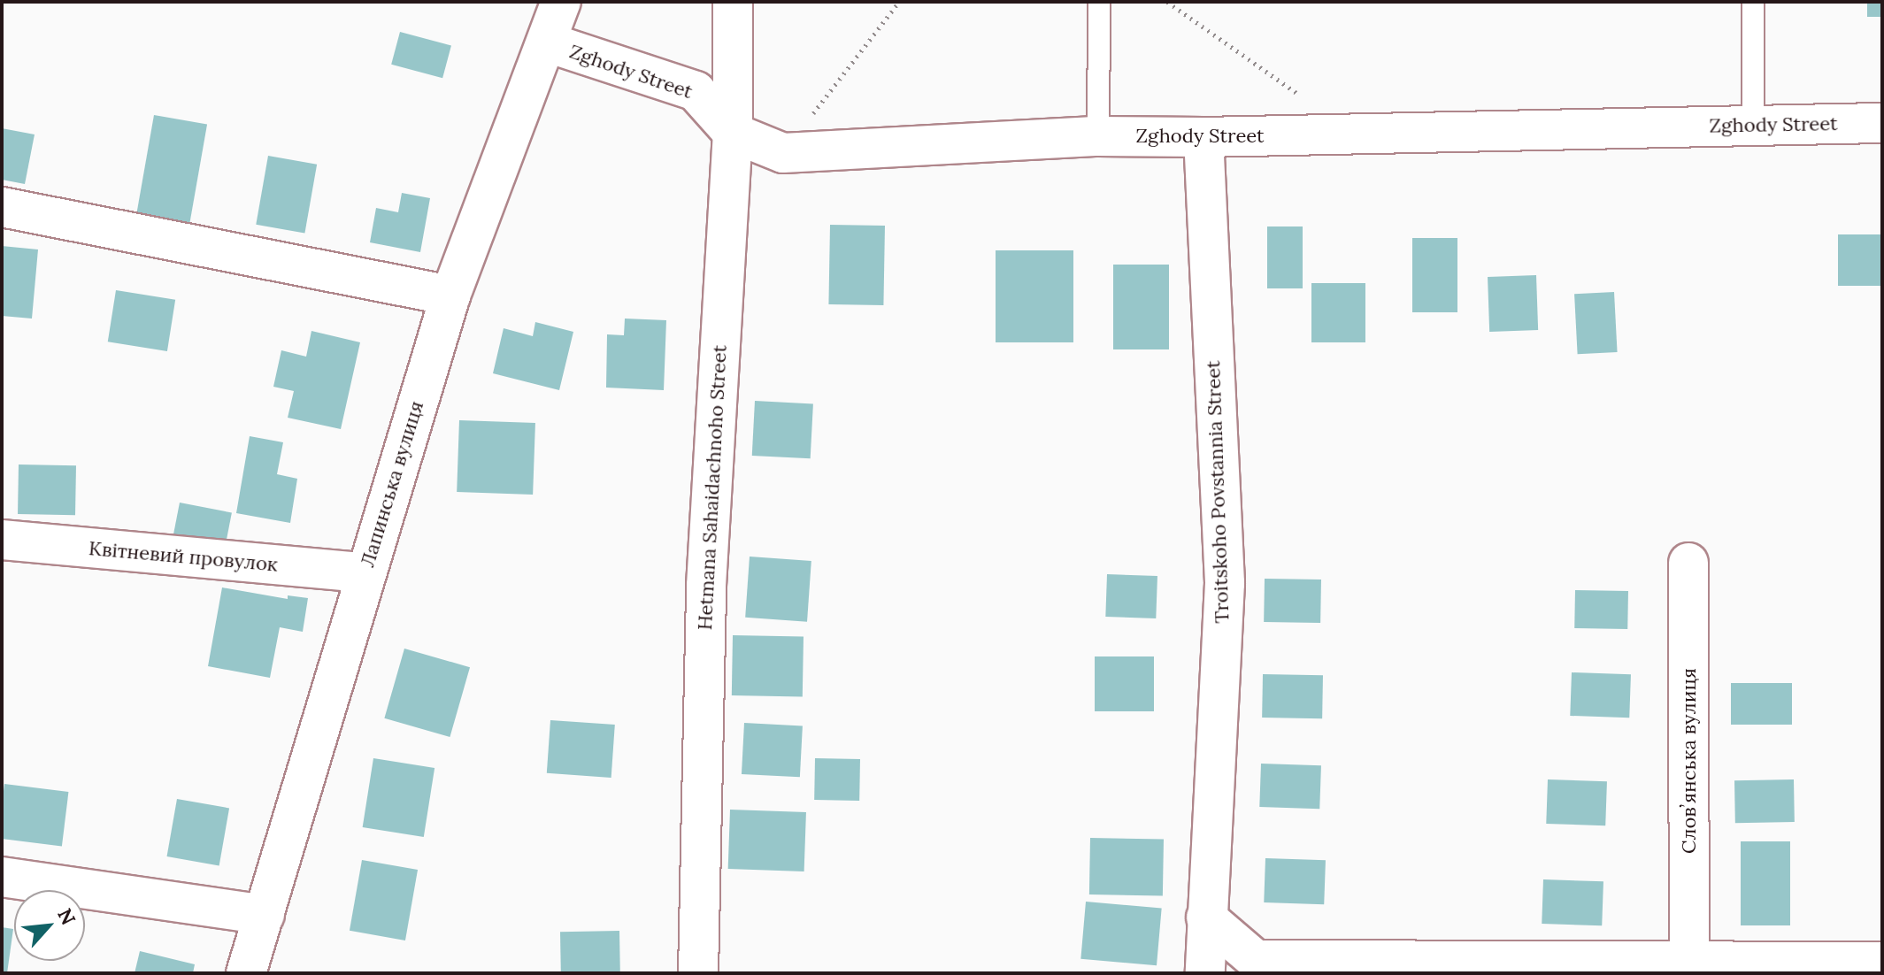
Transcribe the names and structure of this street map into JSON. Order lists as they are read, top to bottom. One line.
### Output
{"streets":{"street":["Zghody Street","Лапинська вулиця","Hetmana Sahaidachnoho Street","Troitskoho Povstannia Street","Квітневий провулок","Словʼянська вулиця"]},"crossings":[["Zghody Street","Лапинська вулиця"],["Zghody Street","Hetmana Sahaidachnoho Street"],["Zghody Street","Troitskoho Povstannia Street"],["Лапинська вулиця","Квітневий провулок"]],"north":"top right"}
